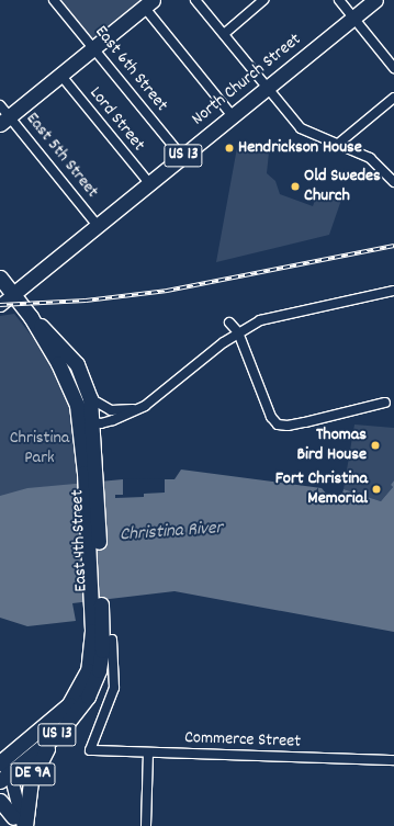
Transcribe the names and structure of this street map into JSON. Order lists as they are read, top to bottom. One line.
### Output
{"streets":{"main road":["North Church Street","US 13","East 4th Street","DE 9A"],"street":["East 6th Street","Lord Street","East 5th Street","Commerce Street"]},"crossings":[["East 6th Street","North Church Street"],["North Church Street","Lord Street"],["North Church Street","East 5th Street"],["North Church Street","East 4th Street"],["US 13","East 4th Street"],["US 13","DE 9A"]],"water":["Christina River"],"parks":["Christina Park"],"places":["Hendrickson House","Old Swedes Church","Thomas Bird House","Fort Christina Memorial"]}
